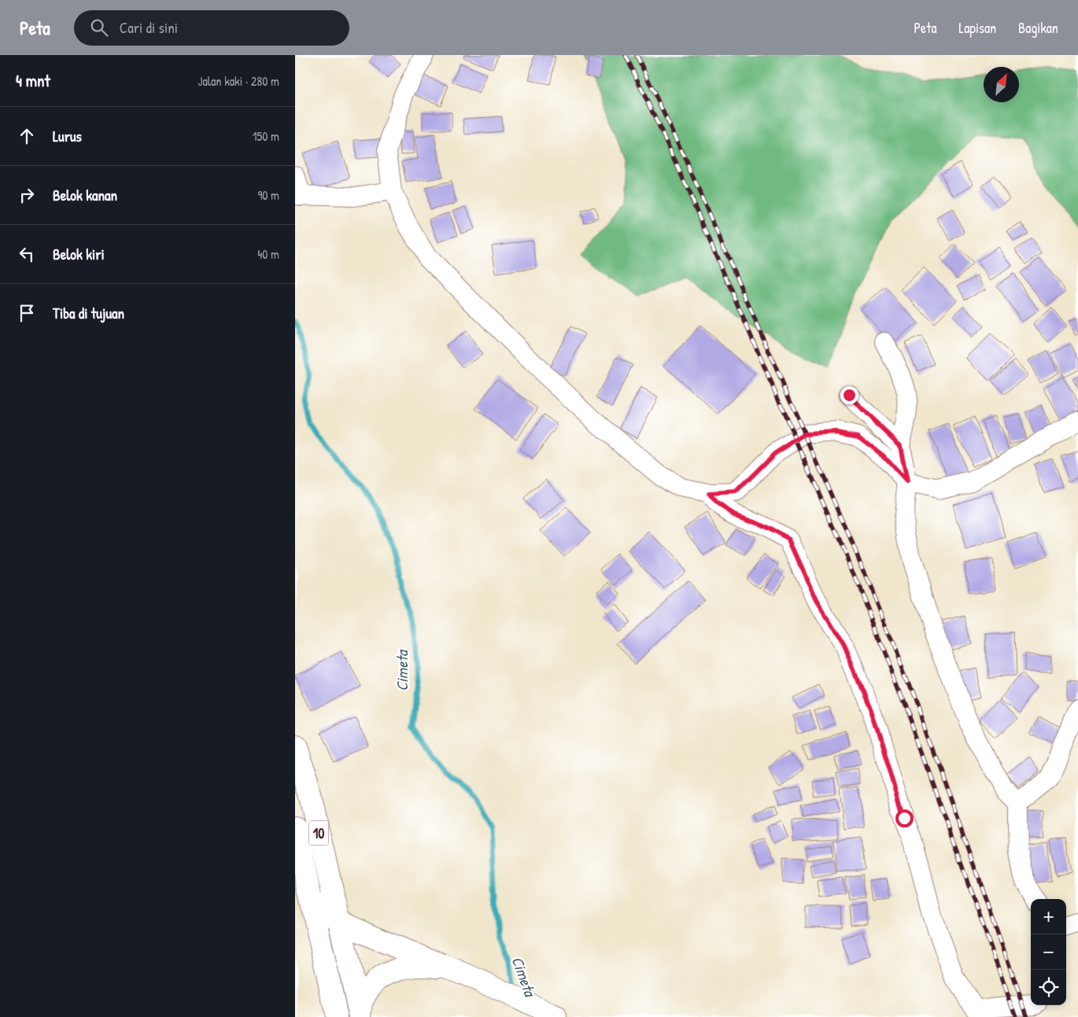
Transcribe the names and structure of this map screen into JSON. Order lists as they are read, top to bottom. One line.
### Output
{"streets":{"highway":["10"]},"water":["Cimeta"],"north":"top right","page":{"header":"Peta","search":"Cari di sini","nav":["Peta","Lapisan","Bagikan"],"heading":["4 mnt","Jalan kaki · 280 m"],"list":[["Lurus","150 m"],["Belok kanan","90 m"],["Belok kiri","40 m"],"Tiba di tujuan"],"map_buttons":["+","−"]}}
